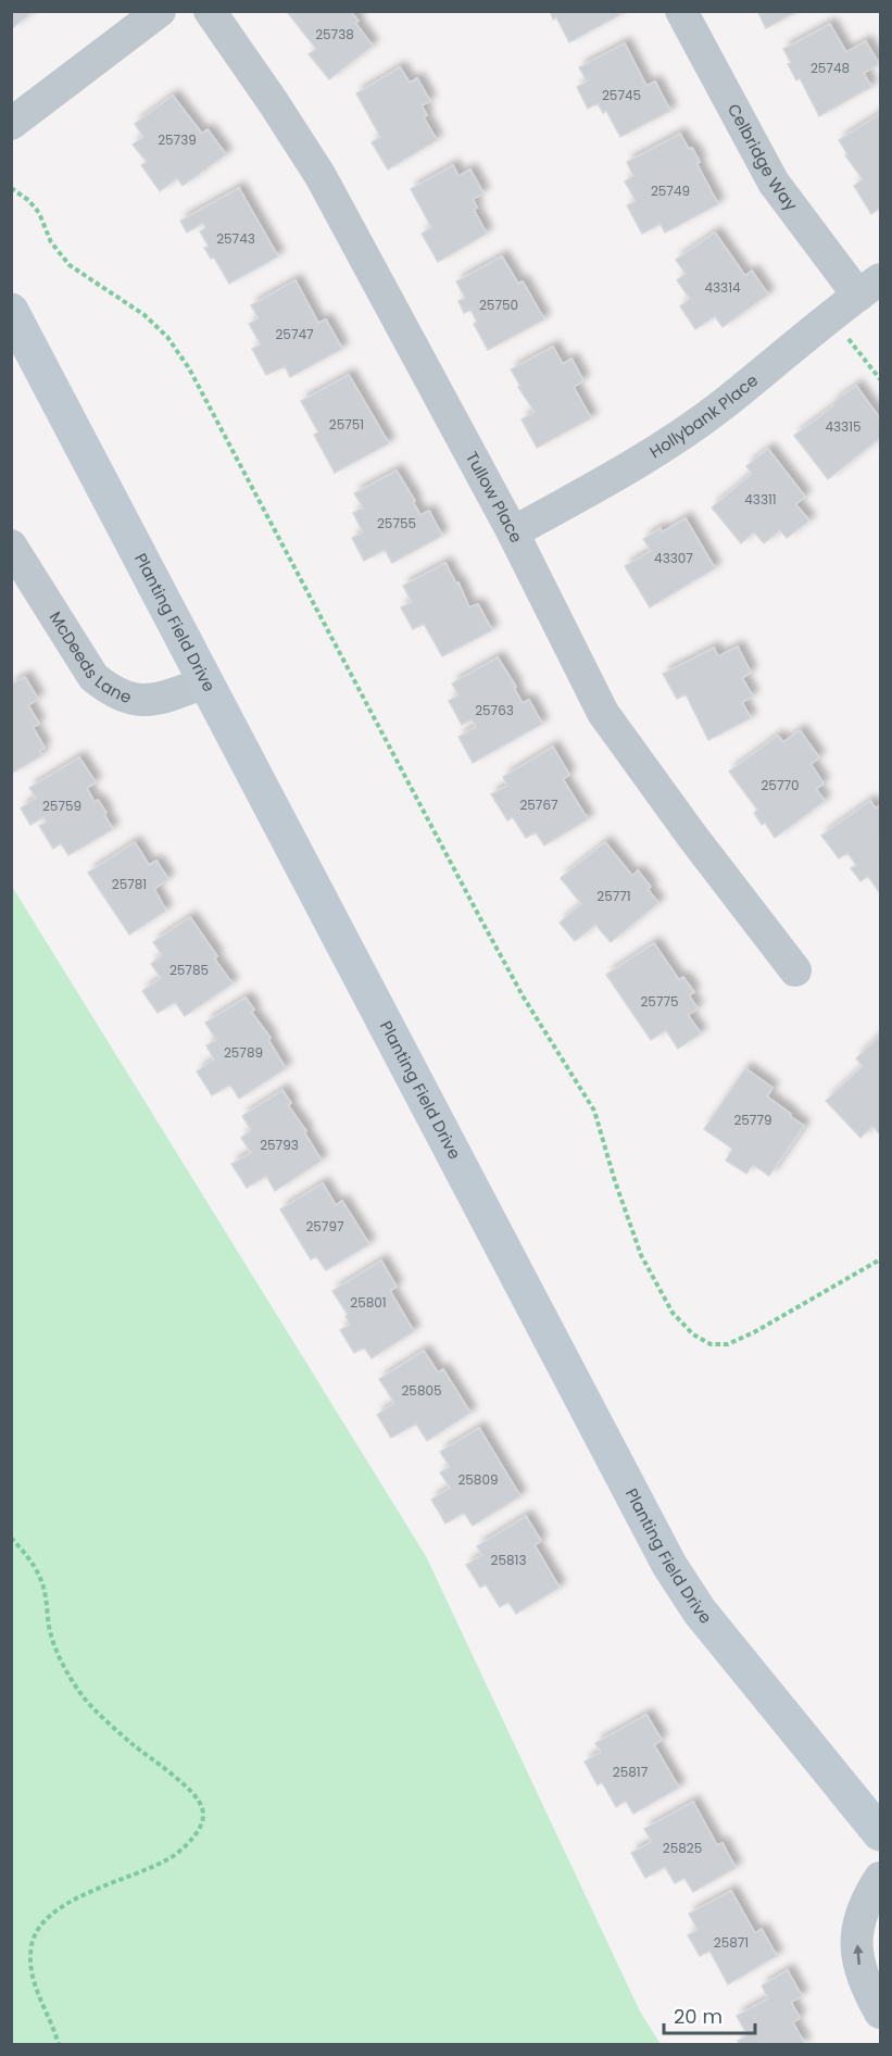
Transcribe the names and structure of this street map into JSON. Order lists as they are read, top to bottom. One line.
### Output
{"streets":{"street":["Celbridge Way","Hollybank Place","Tullow Place","Planting Field Drive","McDeeds Lane"]},"crossings":[["Celbridge Way","Hollybank Place"],["Hollybank Place","Tullow Place"],["Planting Field Drive","McDeeds Lane"]],"house_numbers":["25738","25748","25745","25739","25749","25743","43314","25750","25747","25751","43315","43311","25755","43307","25763","25770","25767","25759","25781","25771","25785","25775","25789","25779","25793","25797","25801","25805","25809","25813","25817","25825","25871"],"scale_bar":"20 m"}
